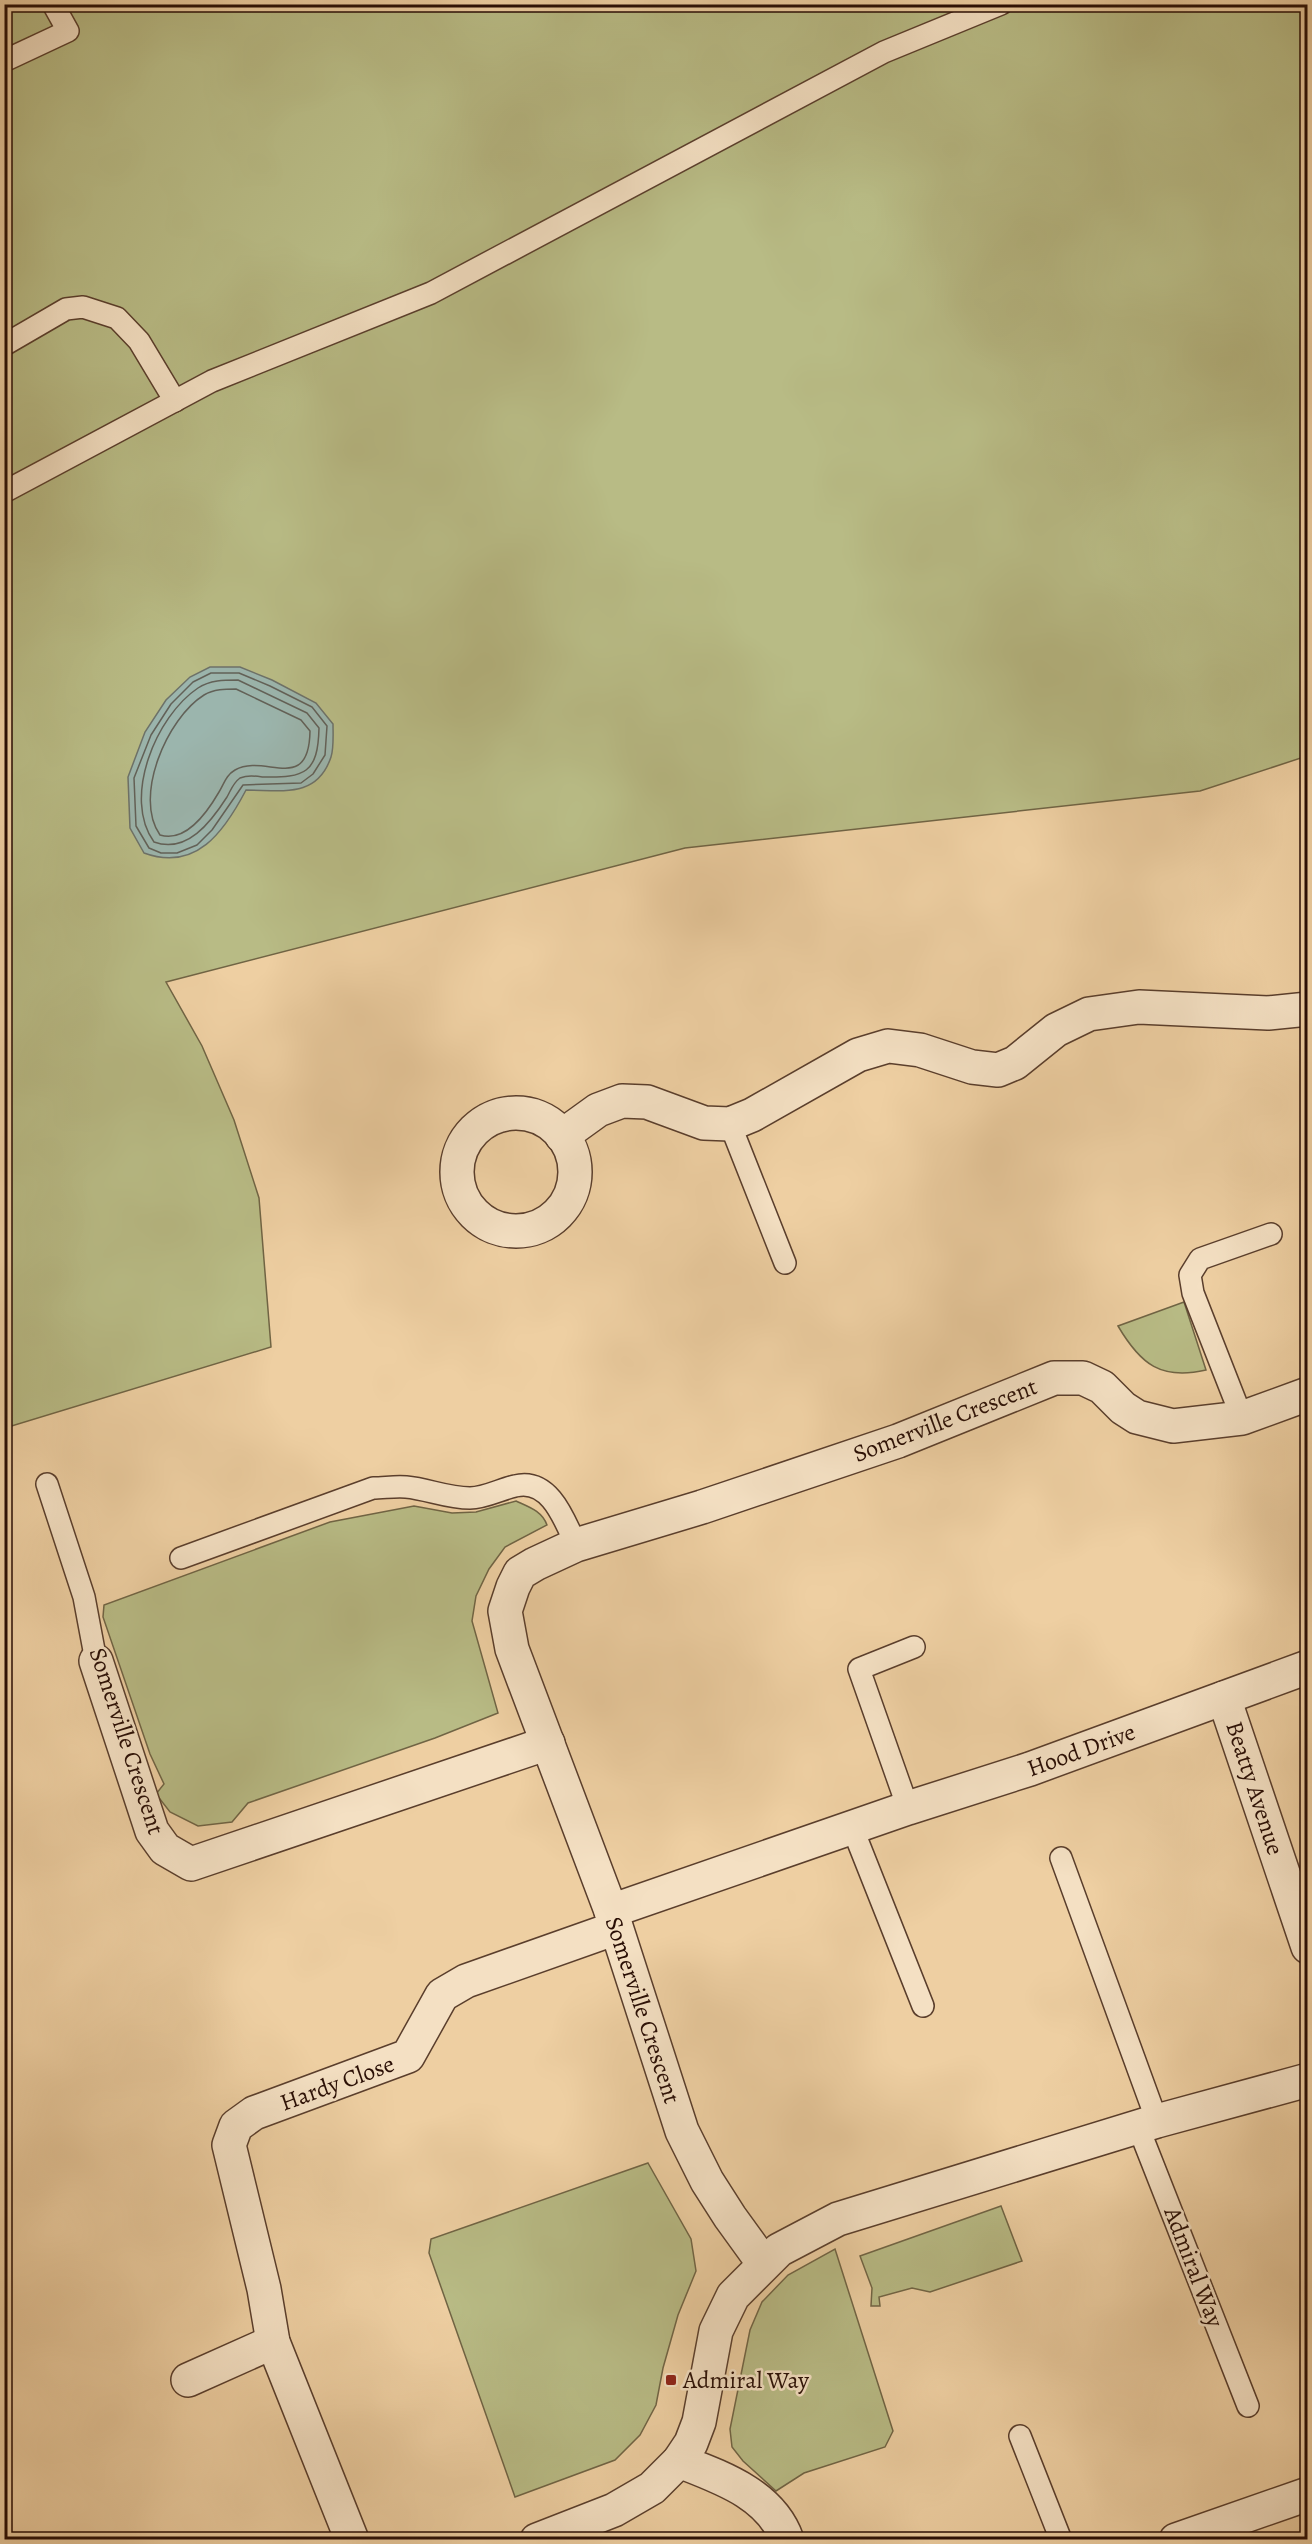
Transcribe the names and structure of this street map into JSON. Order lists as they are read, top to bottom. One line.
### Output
{"streets":{"street":["Somerville Crescent","Hood Drive","Beatty Avenue","Hardy Close"],"lane":["Admiral Way"]},"crossings":[["Somerville Crescent","Hood Drive"],["Somerville Crescent","Hardy Close"],["Hood Drive","Beatty Avenue"],["Hood Drive","Hardy Close"]],"places":{"transit":["Admiral Way"]}}
